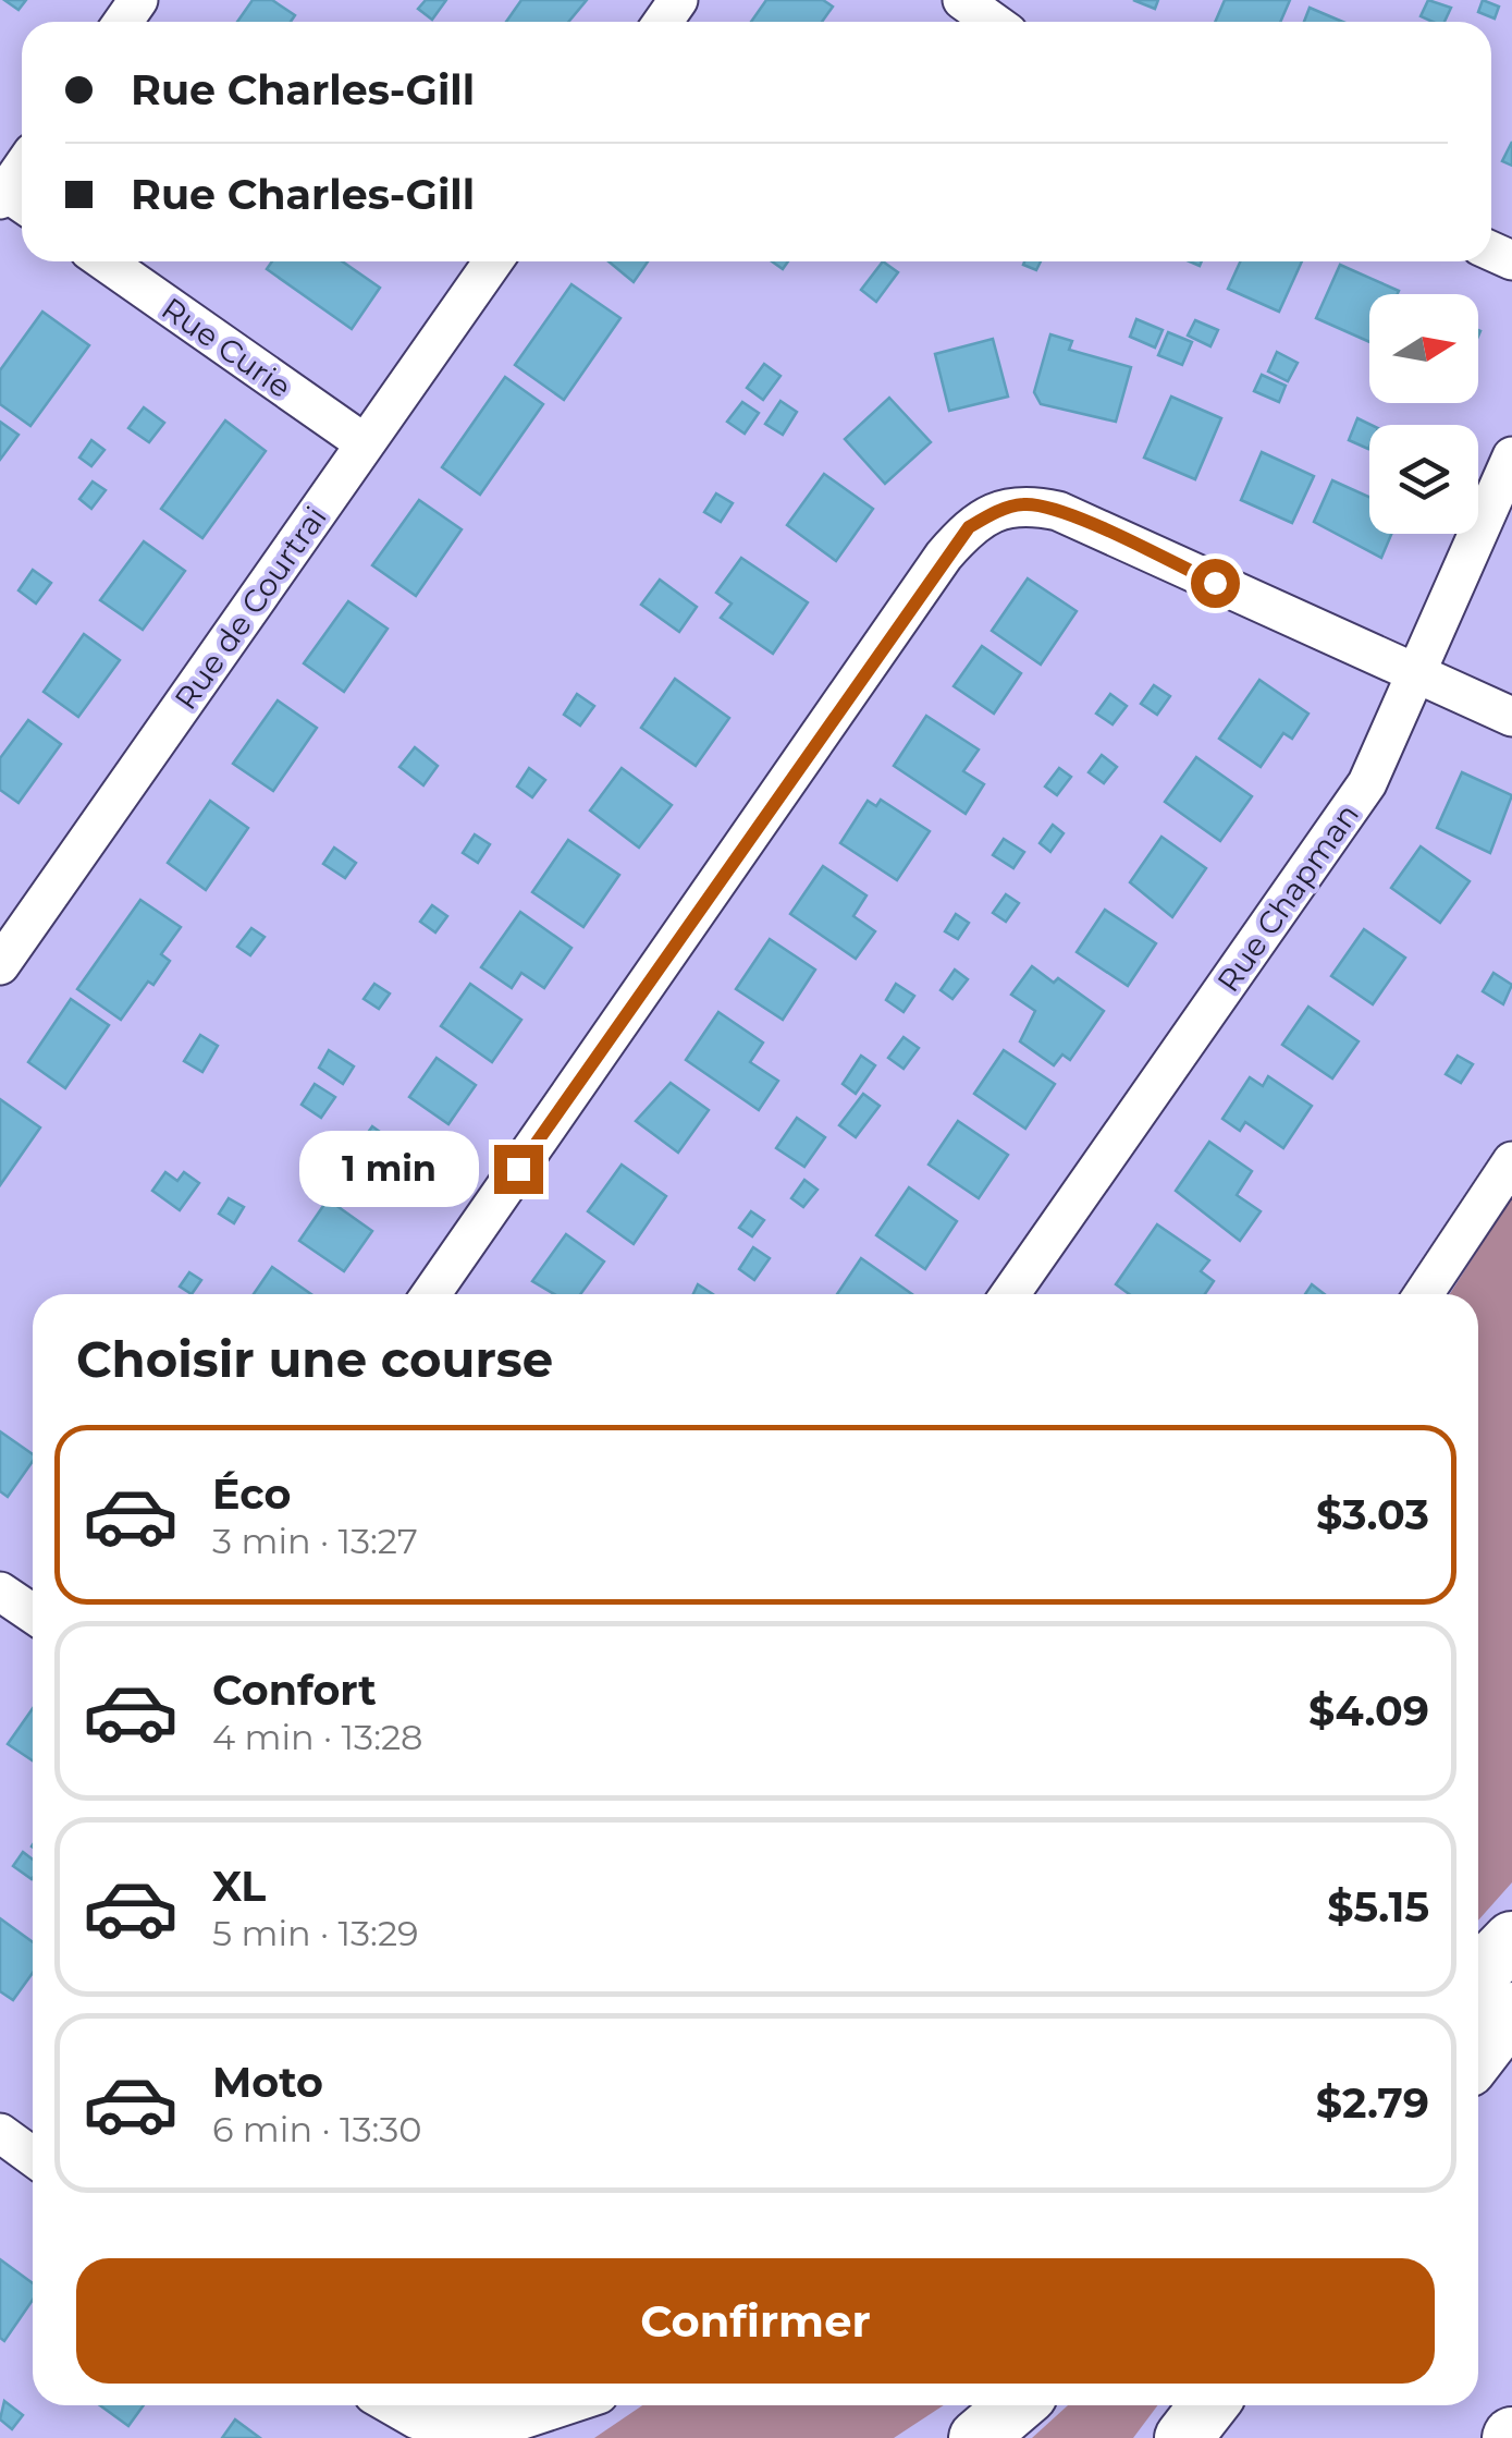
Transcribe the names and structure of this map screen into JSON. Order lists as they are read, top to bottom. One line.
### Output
{"streets":{"street":["Rue Curie","Rue de Courtrai","Rue Chapman"]},"crossings":[["Rue Curie","Rue de Courtrai"]],"north":"right","page":{"banner":["Rue Charles-Gill","Rue Charles-Gill"],"bubble":"1 min","heading":"Choisir une course","list":[{"name":"Éco","note":"3 min · 13:27","value":"$3.03"},{"name":"Confort","note":"4 min · 13:28","value":"$4.09"},{"name":"XL","note":"5 min · 13:29","value":"$5.15"},{"name":"Moto","note":"6 min · 13:30","value":"$2.79"}],"buttons":"Confirmer"}}
